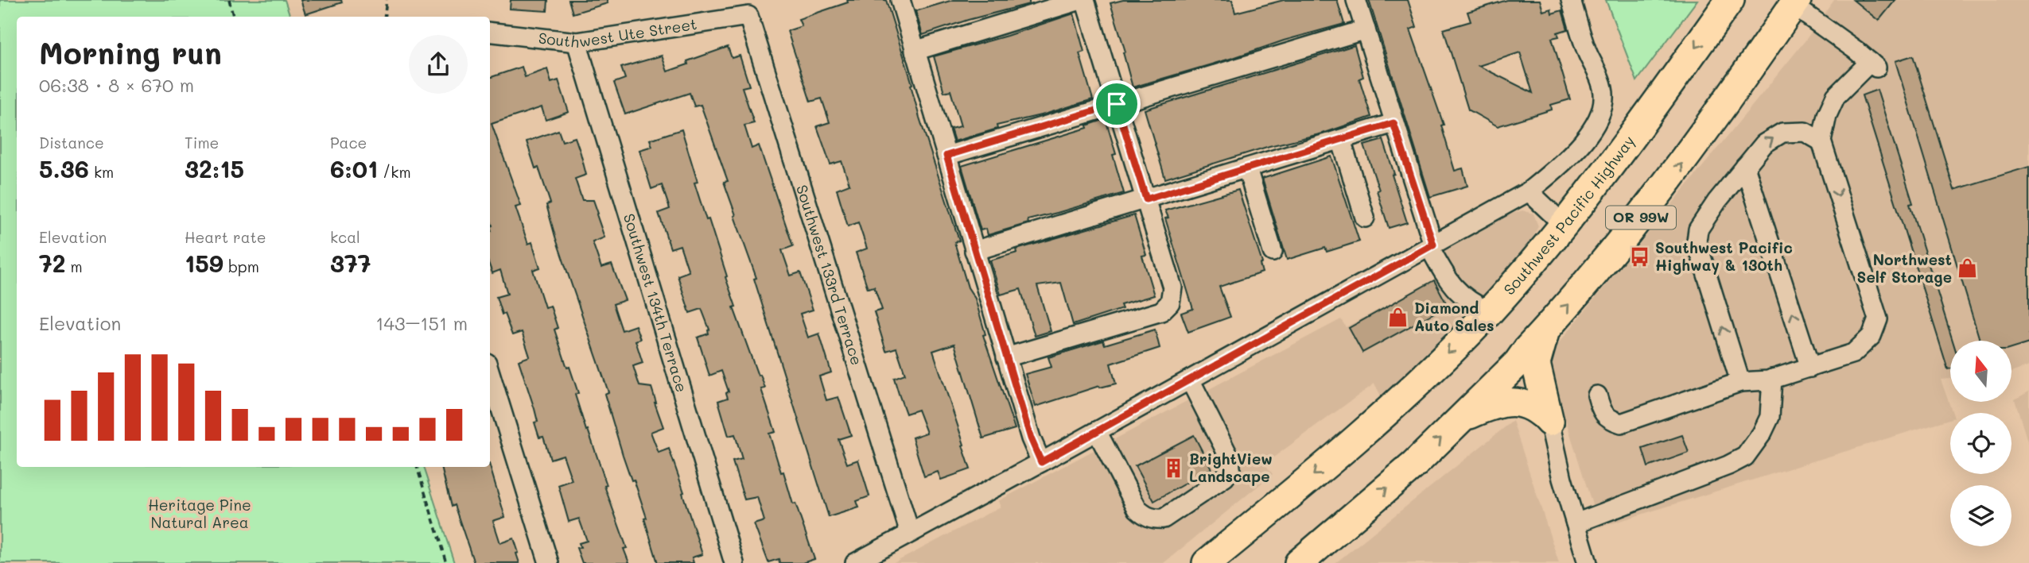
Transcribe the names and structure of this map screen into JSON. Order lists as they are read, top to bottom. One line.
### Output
{"streets":{"highway":["Southwest Pacific Highway","OR 99W"],"street":["Southwest Ute Street","Southwest 133rd Terrace","Southwest 134th Terrace"]},"crossings":[["Southwest Ute Street","Southwest 133rd Terrace"],["Southwest Ute Street","Southwest 134th Terrace"]],"parks":["Heritage Pine Natural Area"],"places":{"bus stop":["Southwest Pacific Highway & 130th"],"shop":["Northwest Self Storage","Diamond Auto Sales"],"building":["BrightView Landscape"]},"north":"top","page":{"heading":["Morning run","06:38 · 8 × 670 m"],"stats":[["Distance","5.36 km"],["Time","32:15"],["Pace","6:01 /km"],["Elevation","72 m"],["Heart rate","159 bpm"],["kcal","377"]],"chart":["Elevation","143–151 m"]}}
